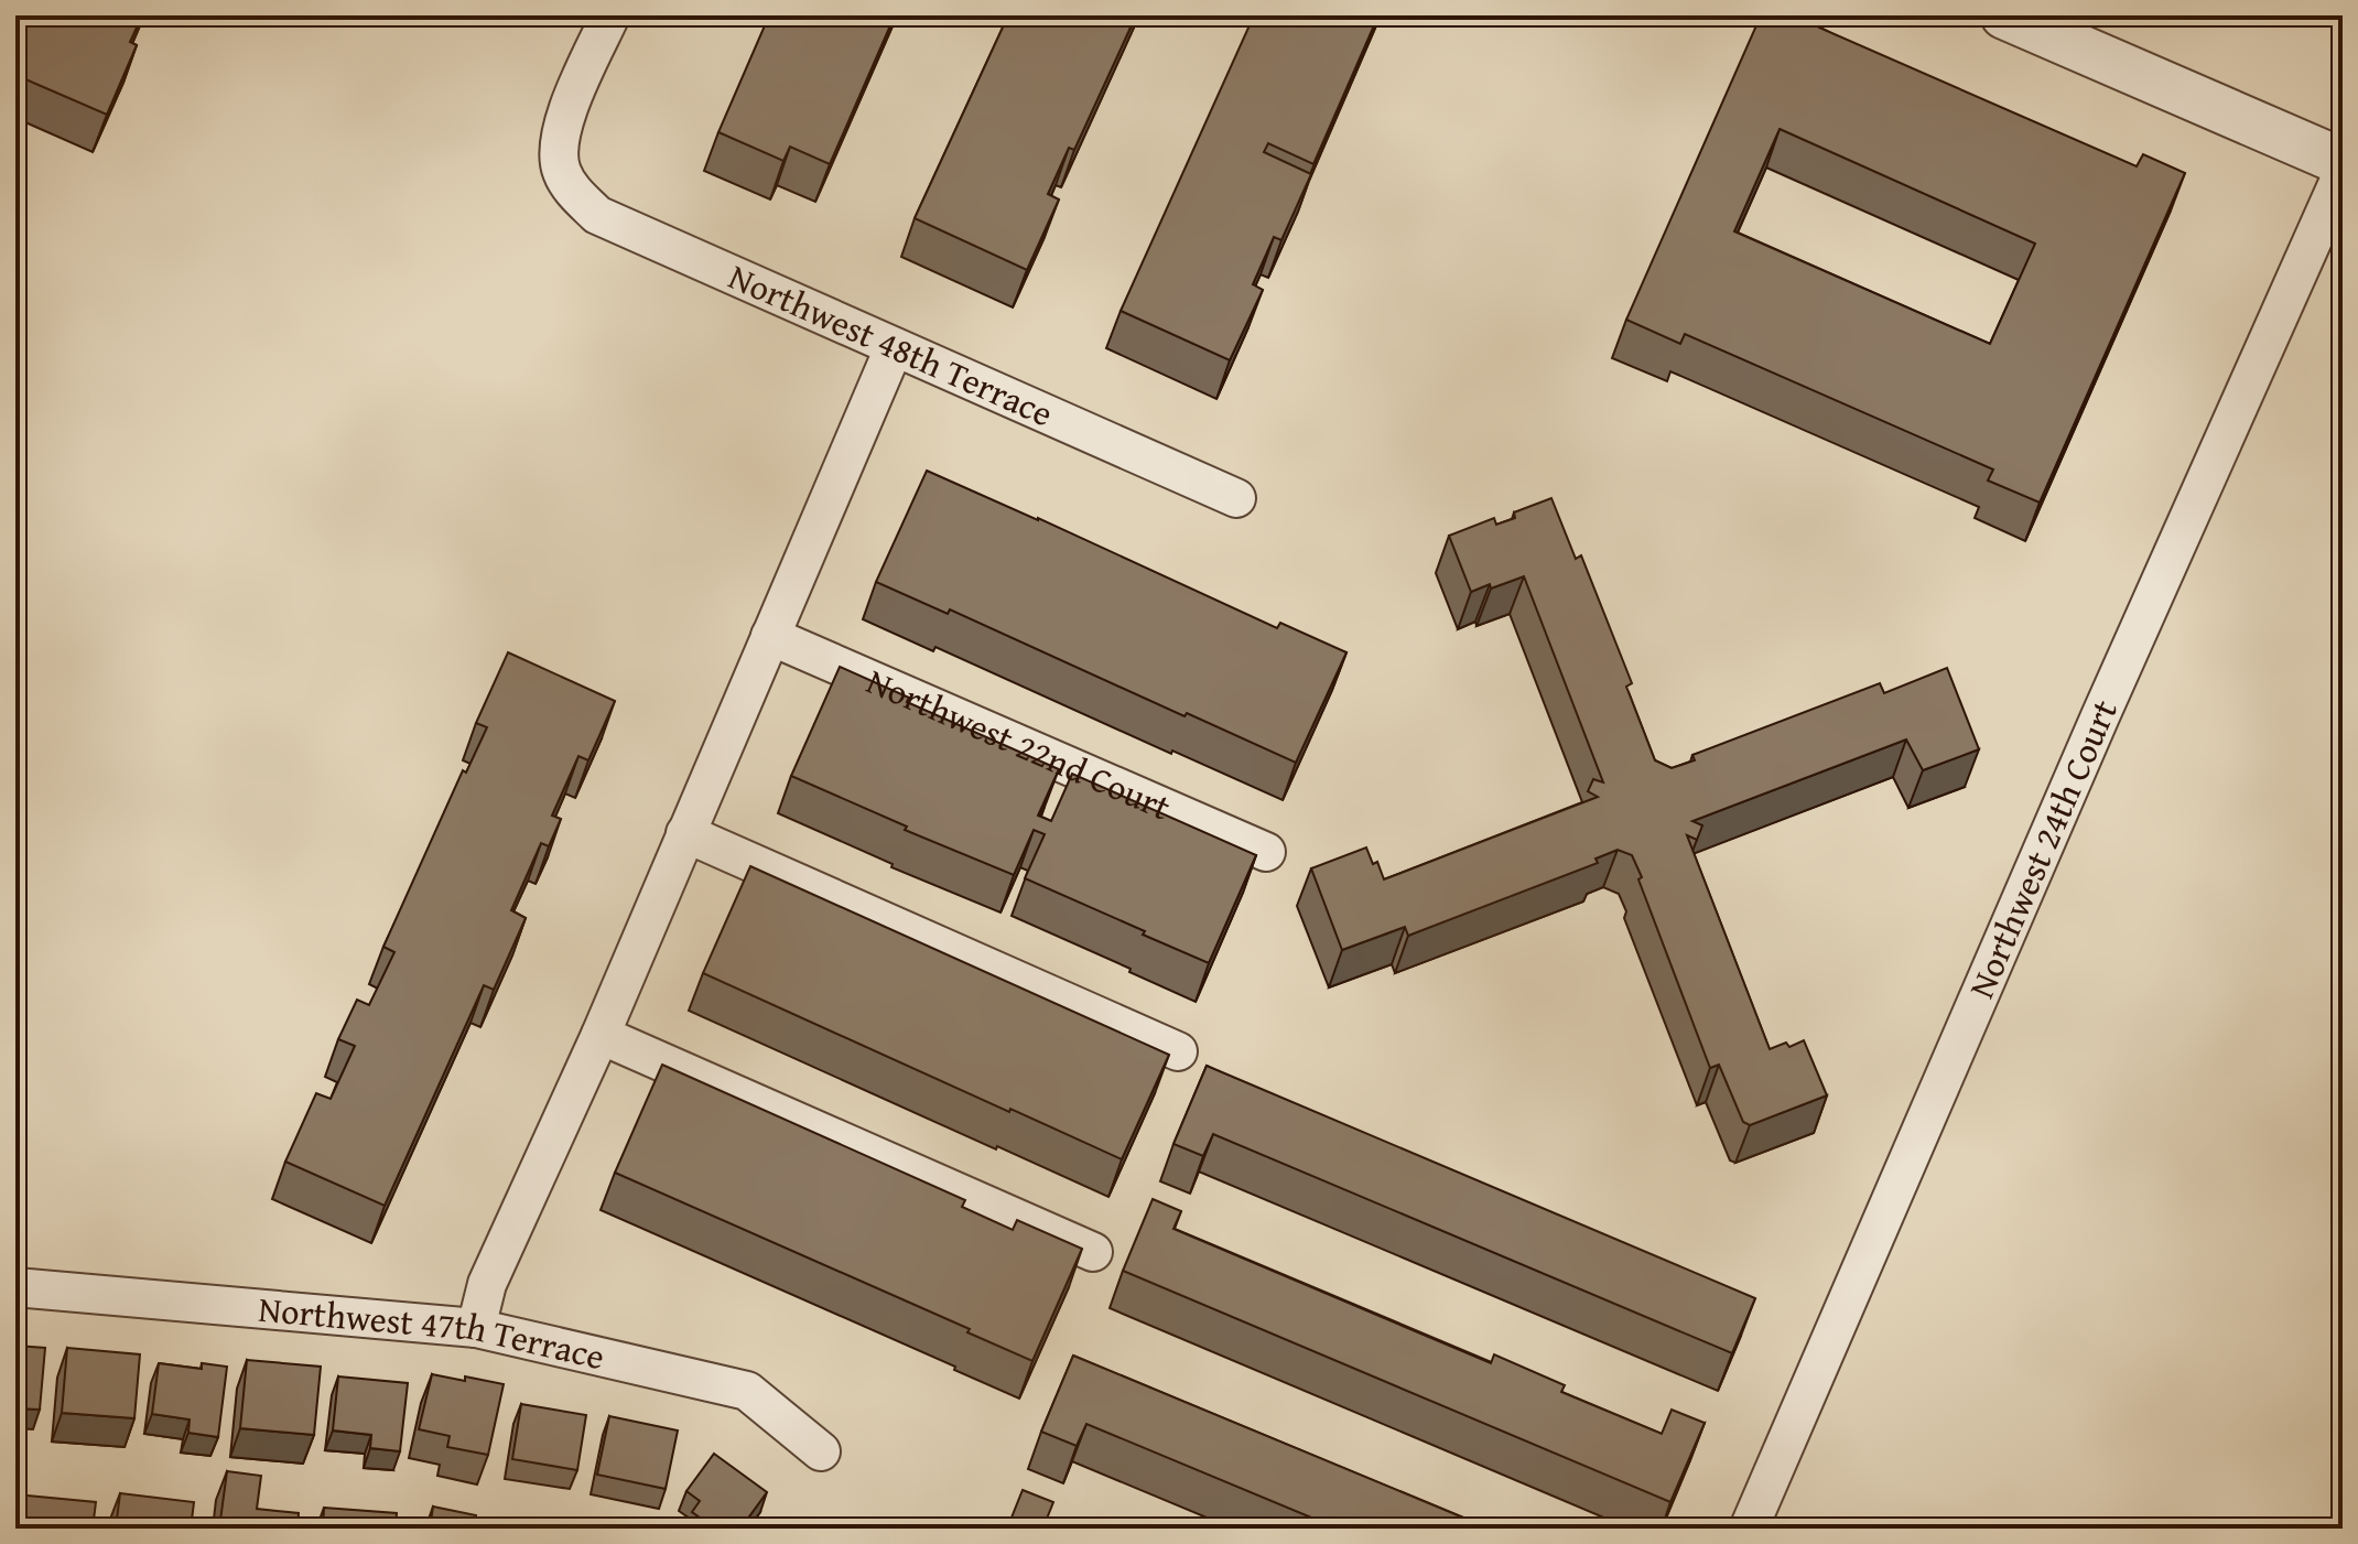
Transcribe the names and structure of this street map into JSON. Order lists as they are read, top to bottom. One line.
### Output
{"streets":{"street":["Northwest 48th Terrace","Northwest 22nd Court","Northwest 24th Court","Northwest 47th Terrace"]}}
